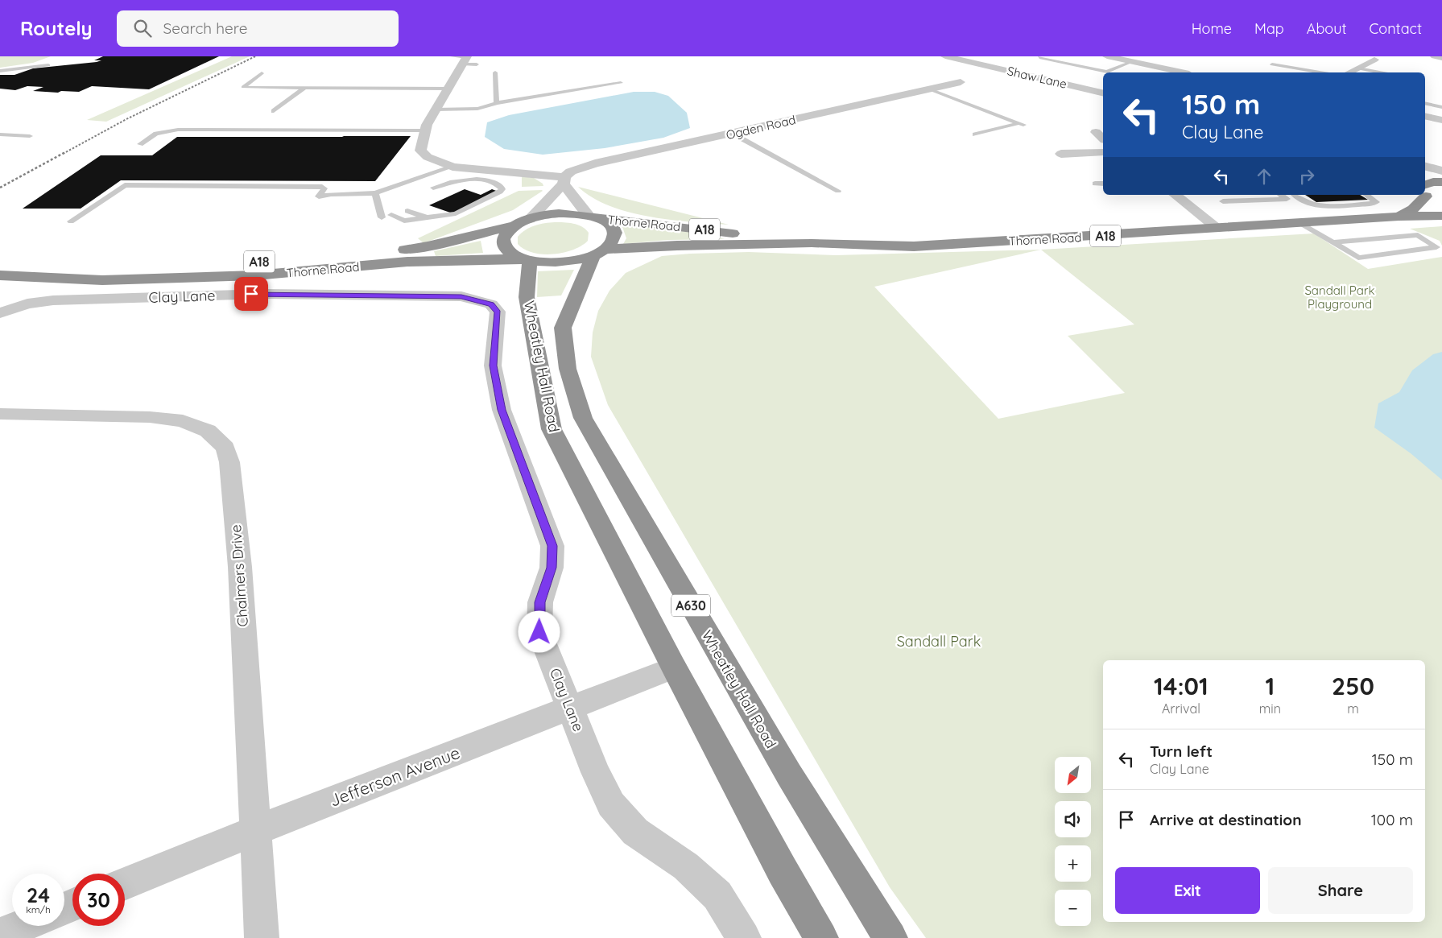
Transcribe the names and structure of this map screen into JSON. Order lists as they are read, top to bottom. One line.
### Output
{"streets":{"highway":["Thorne Road","A18","Wheatley Hall Road","A630"],"street":["Shaw Lane","Ogden Road","Clay Lane","Chalmers Drive","Jefferson Avenue"]},"crossings":[["Ogden Road","Thorne Road"],["Thorne Road","Wheatley Hall Road"],["Clay Lane","Jefferson Avenue"],["Wheatley Hall Road","Jefferson Avenue"],["Chalmers Drive","Jefferson Avenue"]],"parks":["Sandall Park Playground","Sandall Park"],"north":"bottom left","page":{"header":"Routely","search":"Search here","nav":["Home","Map","About","Contact"],"turn":["150 m","Clay Lane"],"eta":["14:01","Arrival","1","min","250","m"],"list":[{"name":"Turn left","note":"Clay Lane","value":"150 m"},{"name":"Arrive at destination","value":"100 m"}],"map_buttons":["+","−"],"buttons":["Exit","Share"],"speed":"24 km/h","limit":"30"}}
